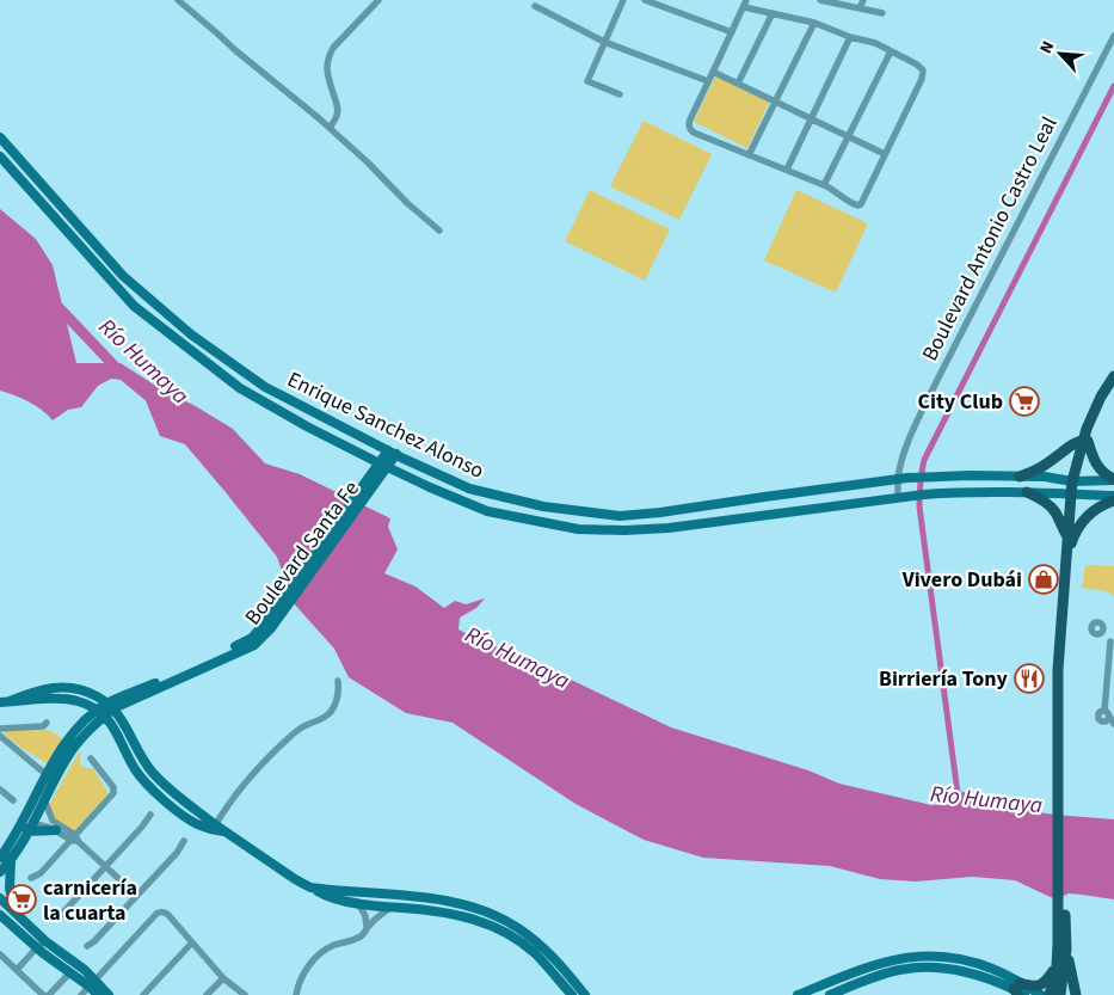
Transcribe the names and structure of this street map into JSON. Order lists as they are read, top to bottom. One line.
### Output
{"streets":{"street":["Boulevard Antonio Castro Leal","Enrique Sanchez Alonso","Boulevard Santa Fe"]},"crossings":[["Boulevard Antonio Castro Leal","Enrique Sanchez Alonso"],["Enrique Sanchez Alonso","Boulevard Santa Fe"]],"water":["Río Humaya"],"places":{"supermarket":["City Club","carnicería la cuarta"],"shop":["Vivero Dubái"],"restaurant":["Birriería Tony"]},"north":"top left"}
